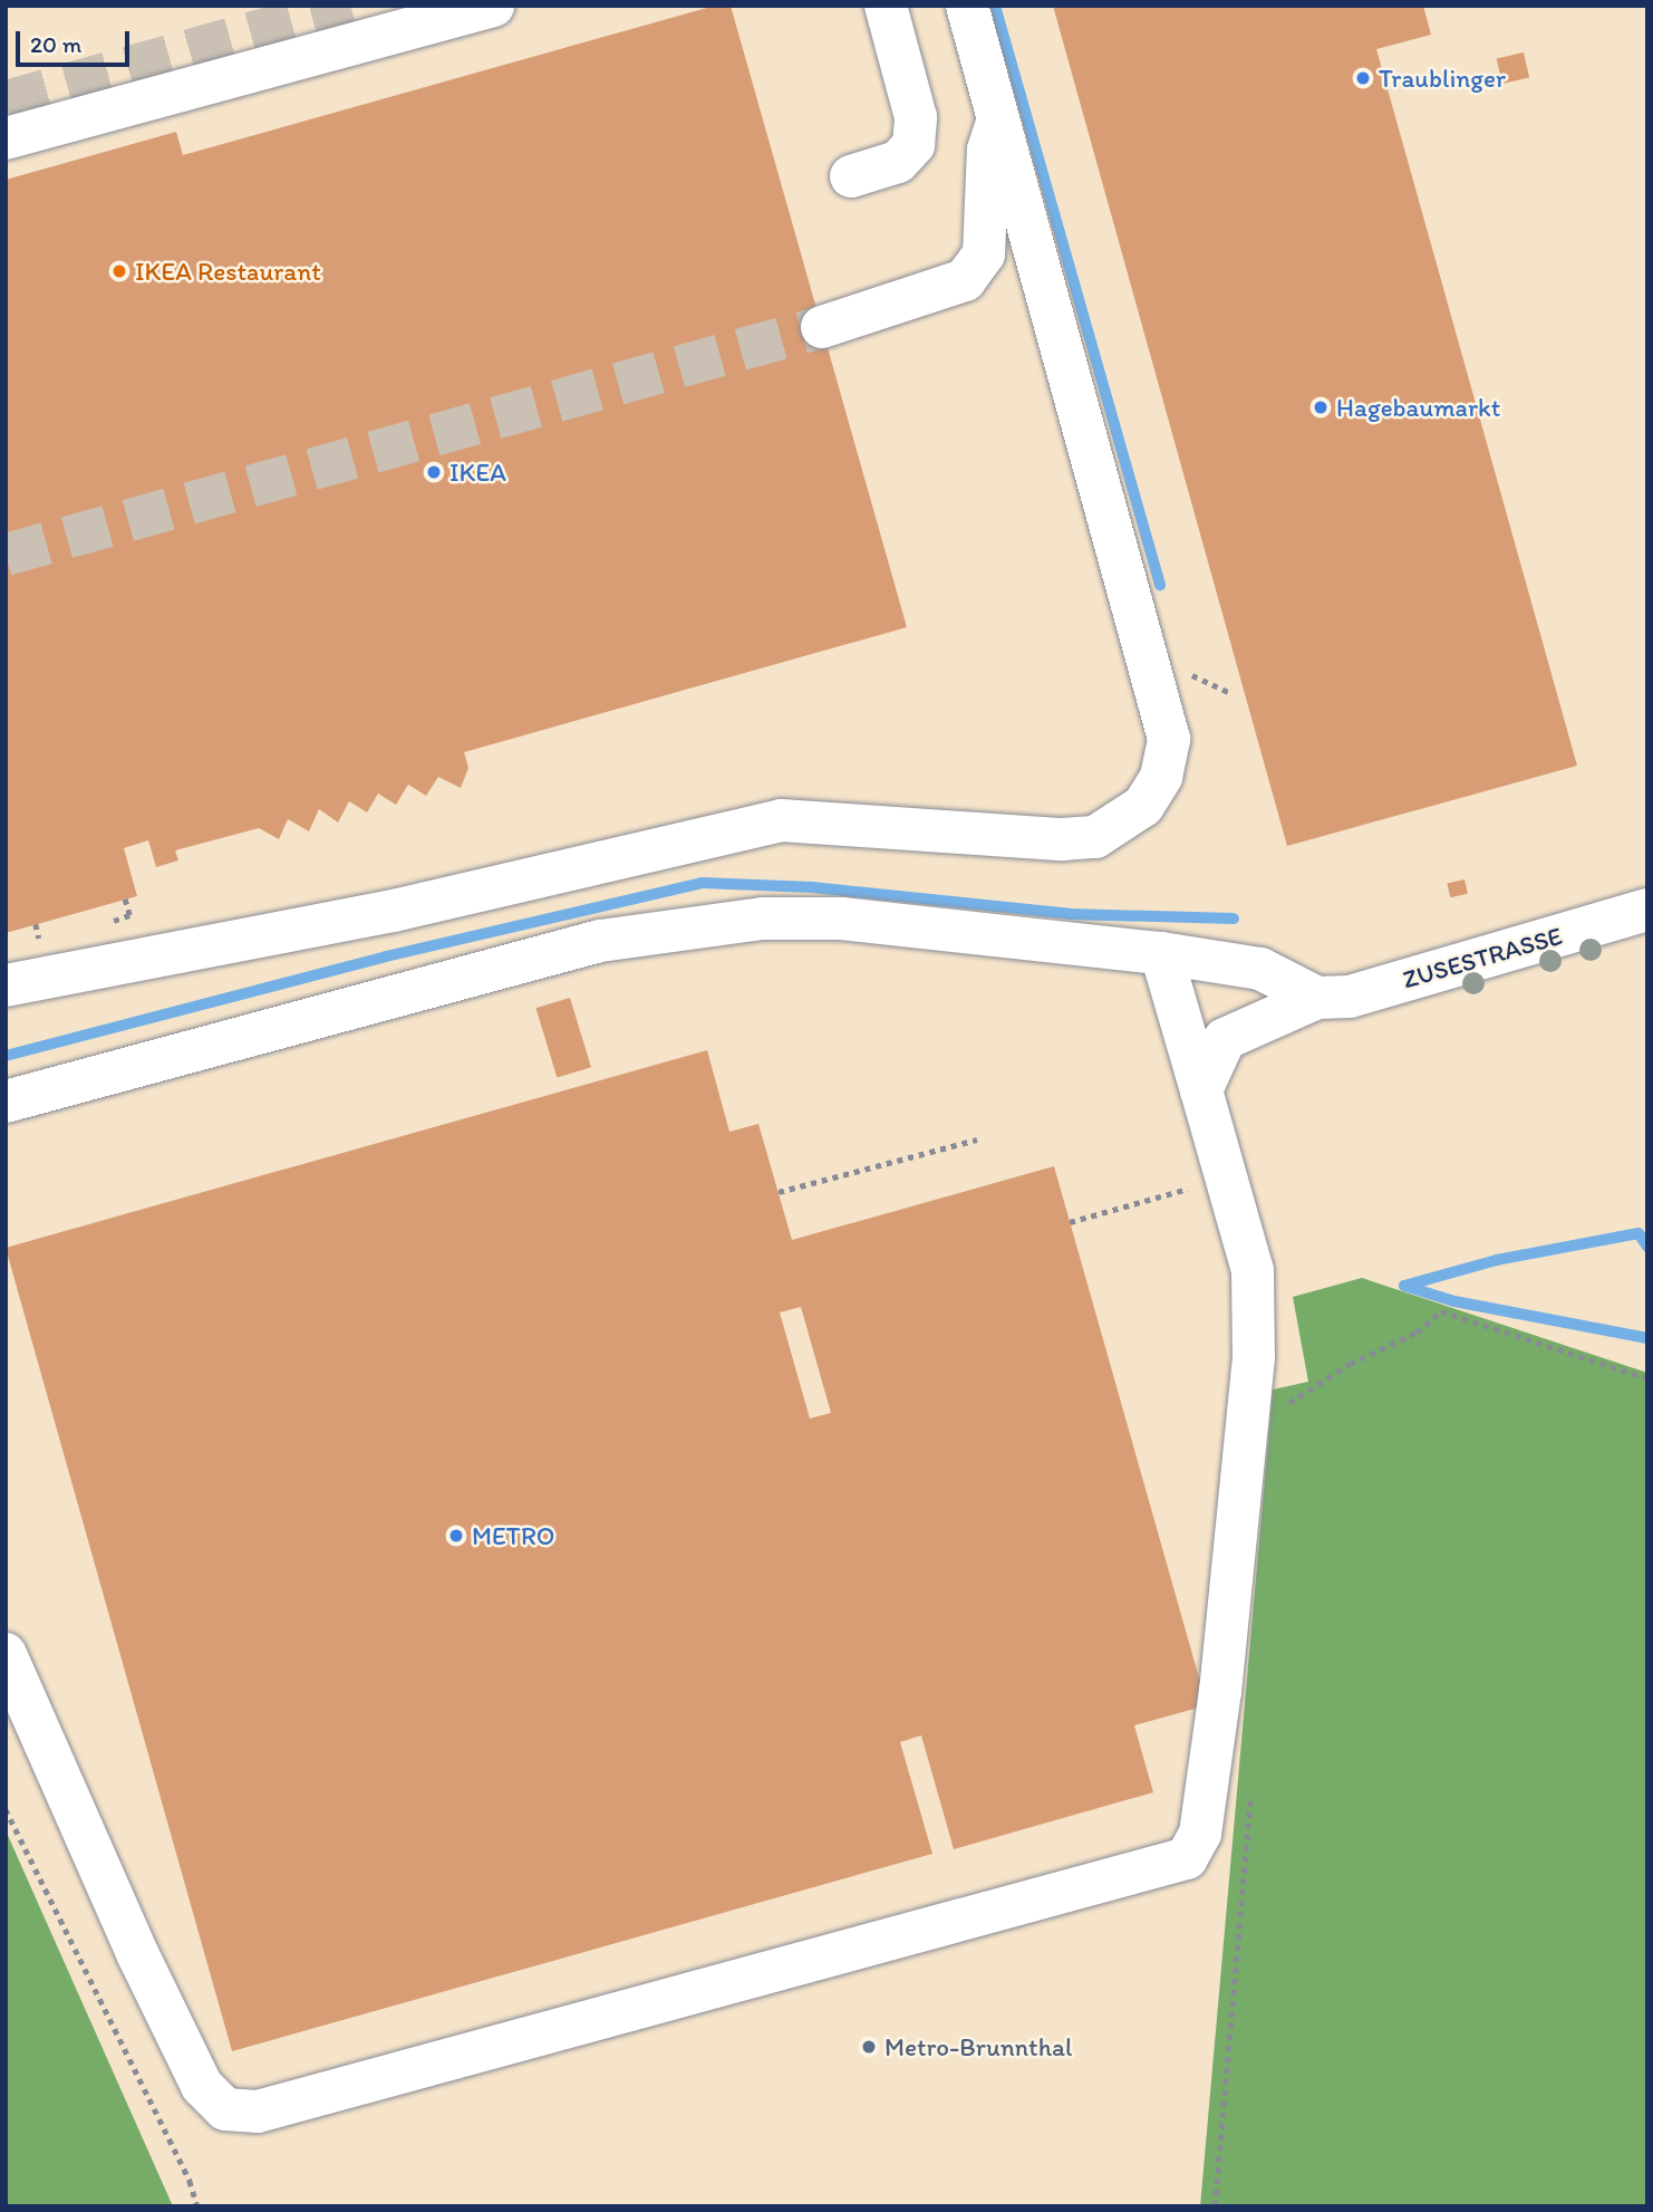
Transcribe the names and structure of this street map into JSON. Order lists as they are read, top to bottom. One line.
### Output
{"streets":{"street":["ZUSESTRASSE"]},"places":["Traublinger","IKEA Restaurant","Hagebaumarkt","IKEA","METRO","Metro-Brunnthal"],"scale_bar":"20 m"}
